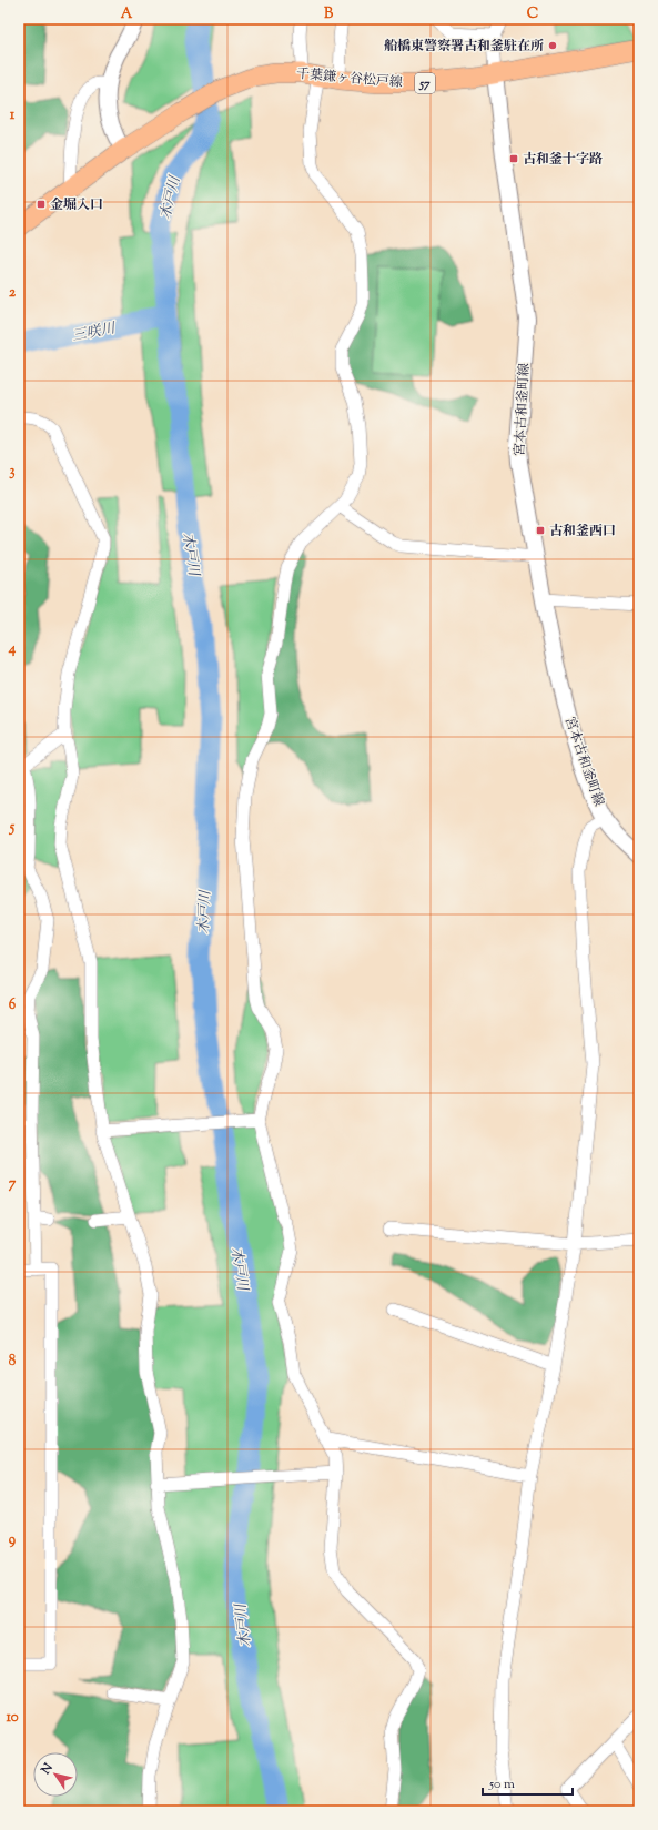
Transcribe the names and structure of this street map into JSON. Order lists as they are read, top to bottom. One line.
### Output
{"streets":{"main road":["千葉鎌ヶ谷松戸線","57"],"street":["宮本古和釜町線"]},"crossings":[["千葉鎌ヶ谷松戸線","57"],["千葉鎌ヶ谷松戸線","宮本古和釜町線"]],"water":["木戸川","三咲川"],"places":{"other":["船橋東警察署古和釜駐在所"],"transit":["古和釜十字路","金堀入口","古和釜西口"]},"scale_bar":"50 m","north":"top left","grid":{"columns":["A","B","C"],"rows":["1","2","3","4","5","6","7","8","9","10"]}}
